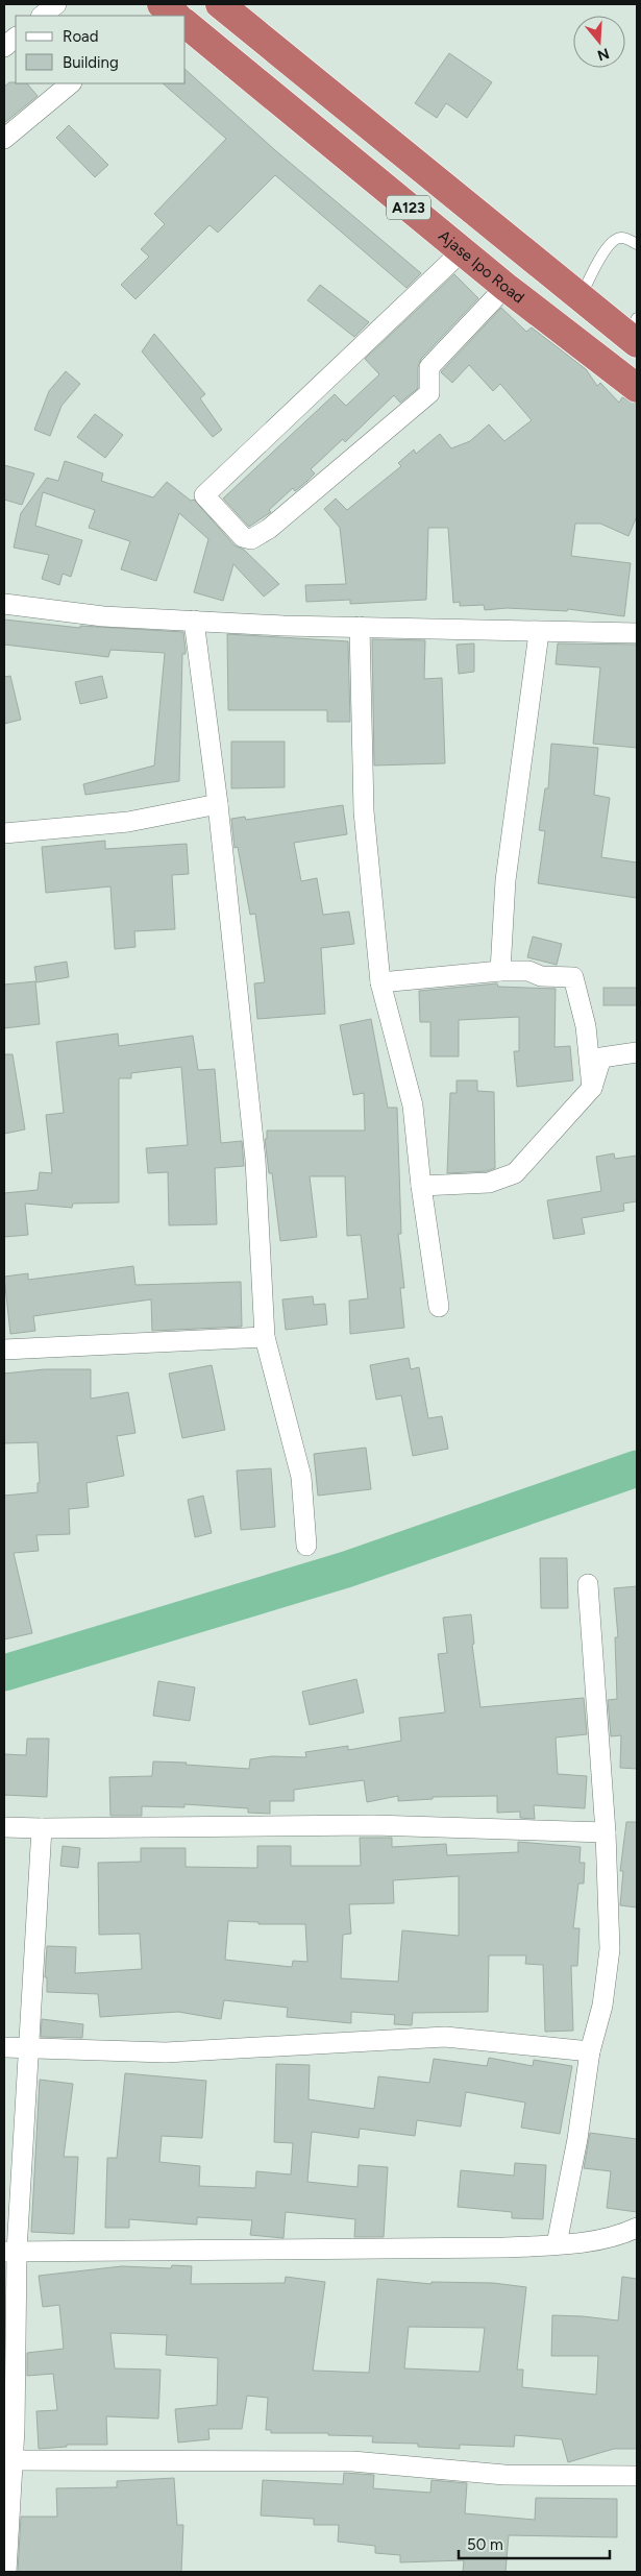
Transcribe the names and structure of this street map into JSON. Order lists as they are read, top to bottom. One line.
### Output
{"streets":{"highway":["A123","Ajase Ipo Road"]},"legend":["Road","Building"],"scale_bar":"50 m","north":"bottom"}
